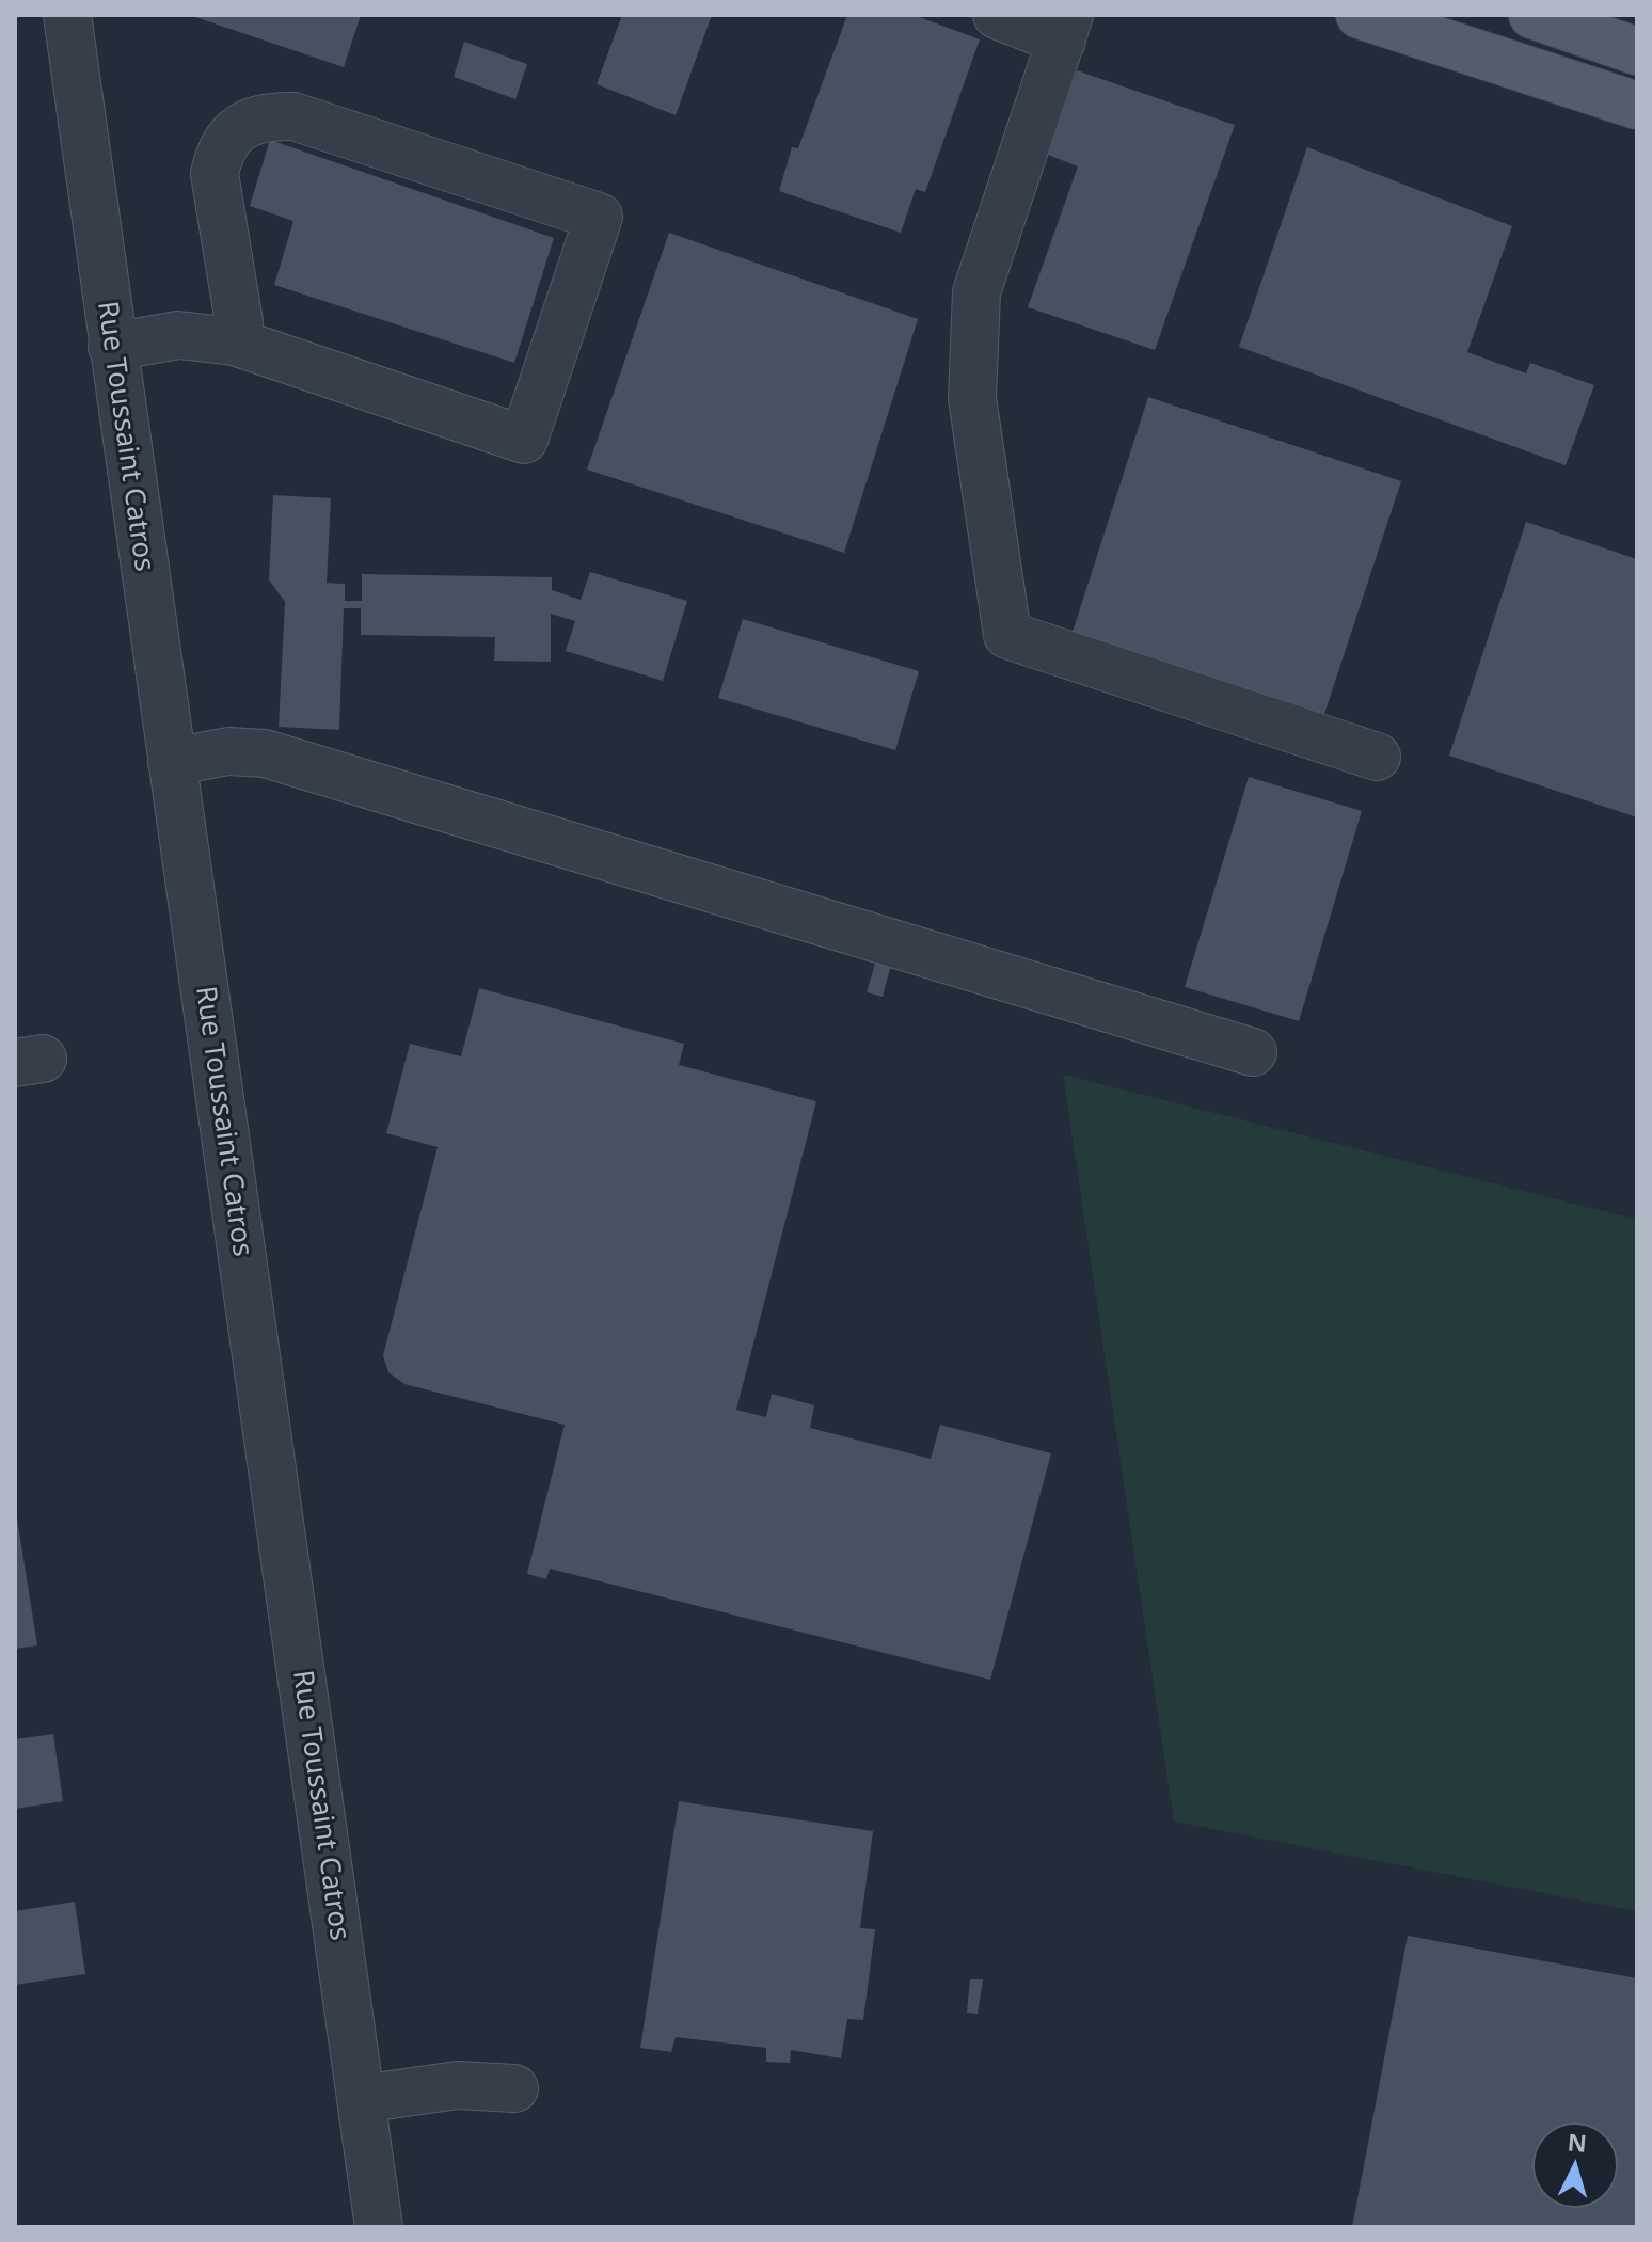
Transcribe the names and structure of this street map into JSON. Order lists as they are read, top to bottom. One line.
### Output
{"streets":{"street":["Rue Toussaint Catros"]},"north":"top"}
